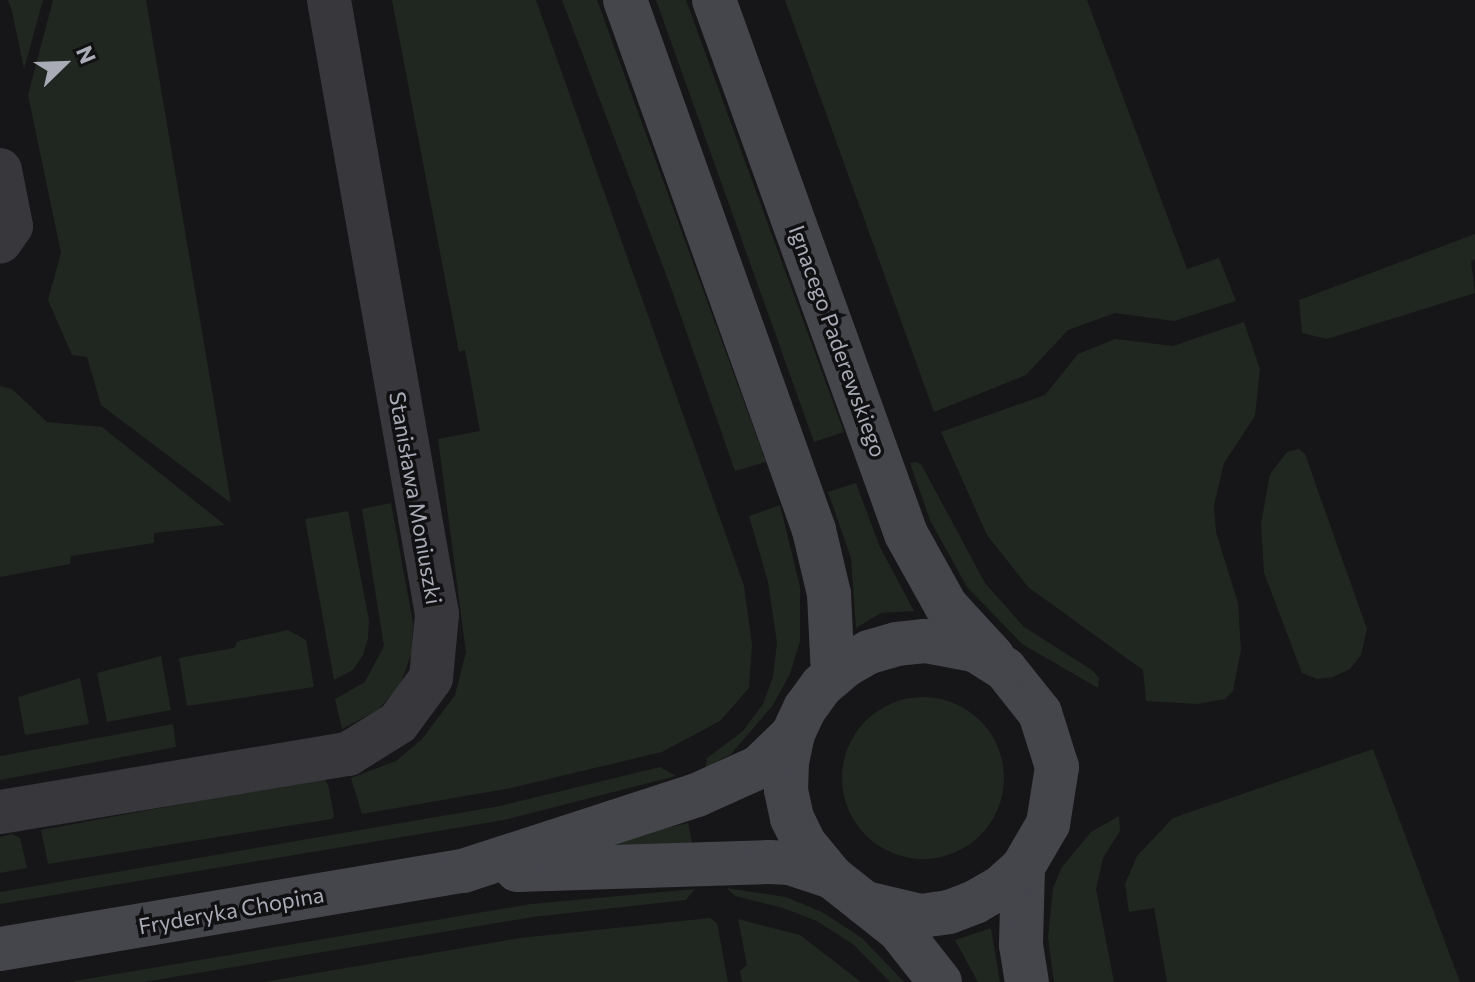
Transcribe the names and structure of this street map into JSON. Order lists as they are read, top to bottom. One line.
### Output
{"streets":{"main road":["Ignacego Paderewskiego","Fryderyka Chopina"],"street":["Stanisława Moniuszki"]},"crossings":[["Ignacego Paderewskiego","Fryderyka Chopina"]],"north":"top right"}
